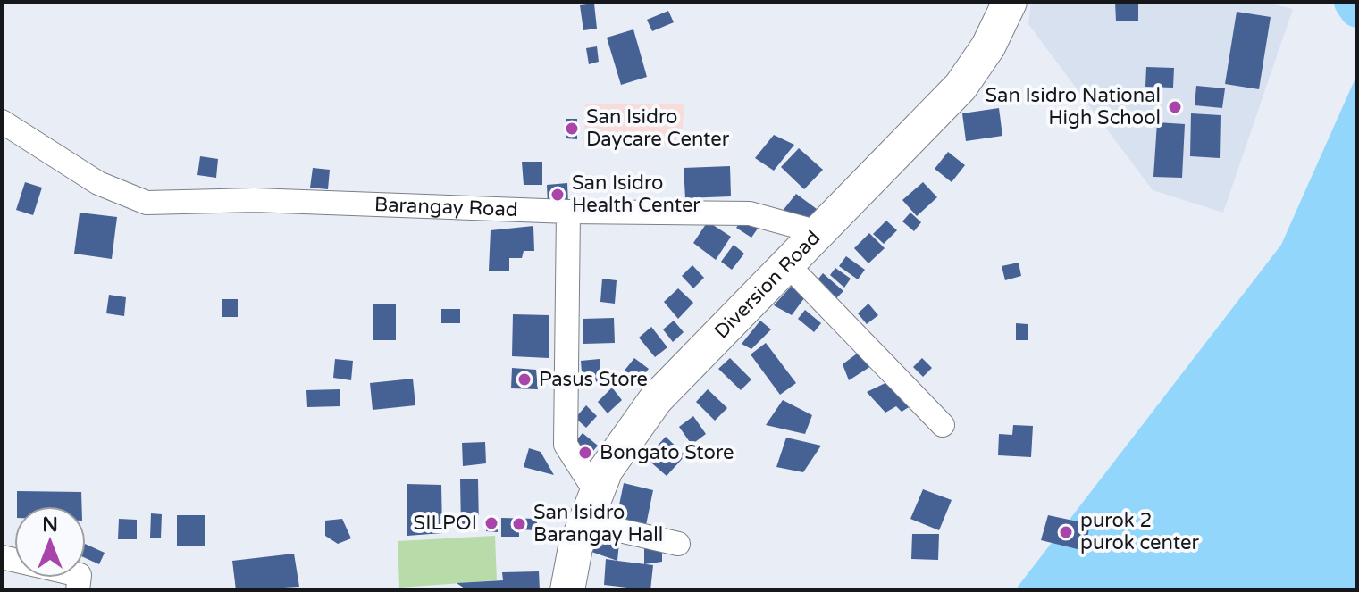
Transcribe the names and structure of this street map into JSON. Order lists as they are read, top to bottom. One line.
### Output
{"streets":{"street":["Barangay Road","Diversion Road"]},"crossings":[["Barangay Road","Diversion Road"]],"places":["San Isidro National High School","San Isidro Daycare Center","San Isidro Health Center","Pasus Store","Bongato Store","SILPOI","San Isidro Barangay Hall","purok 2 purok center"],"north":"top"}
